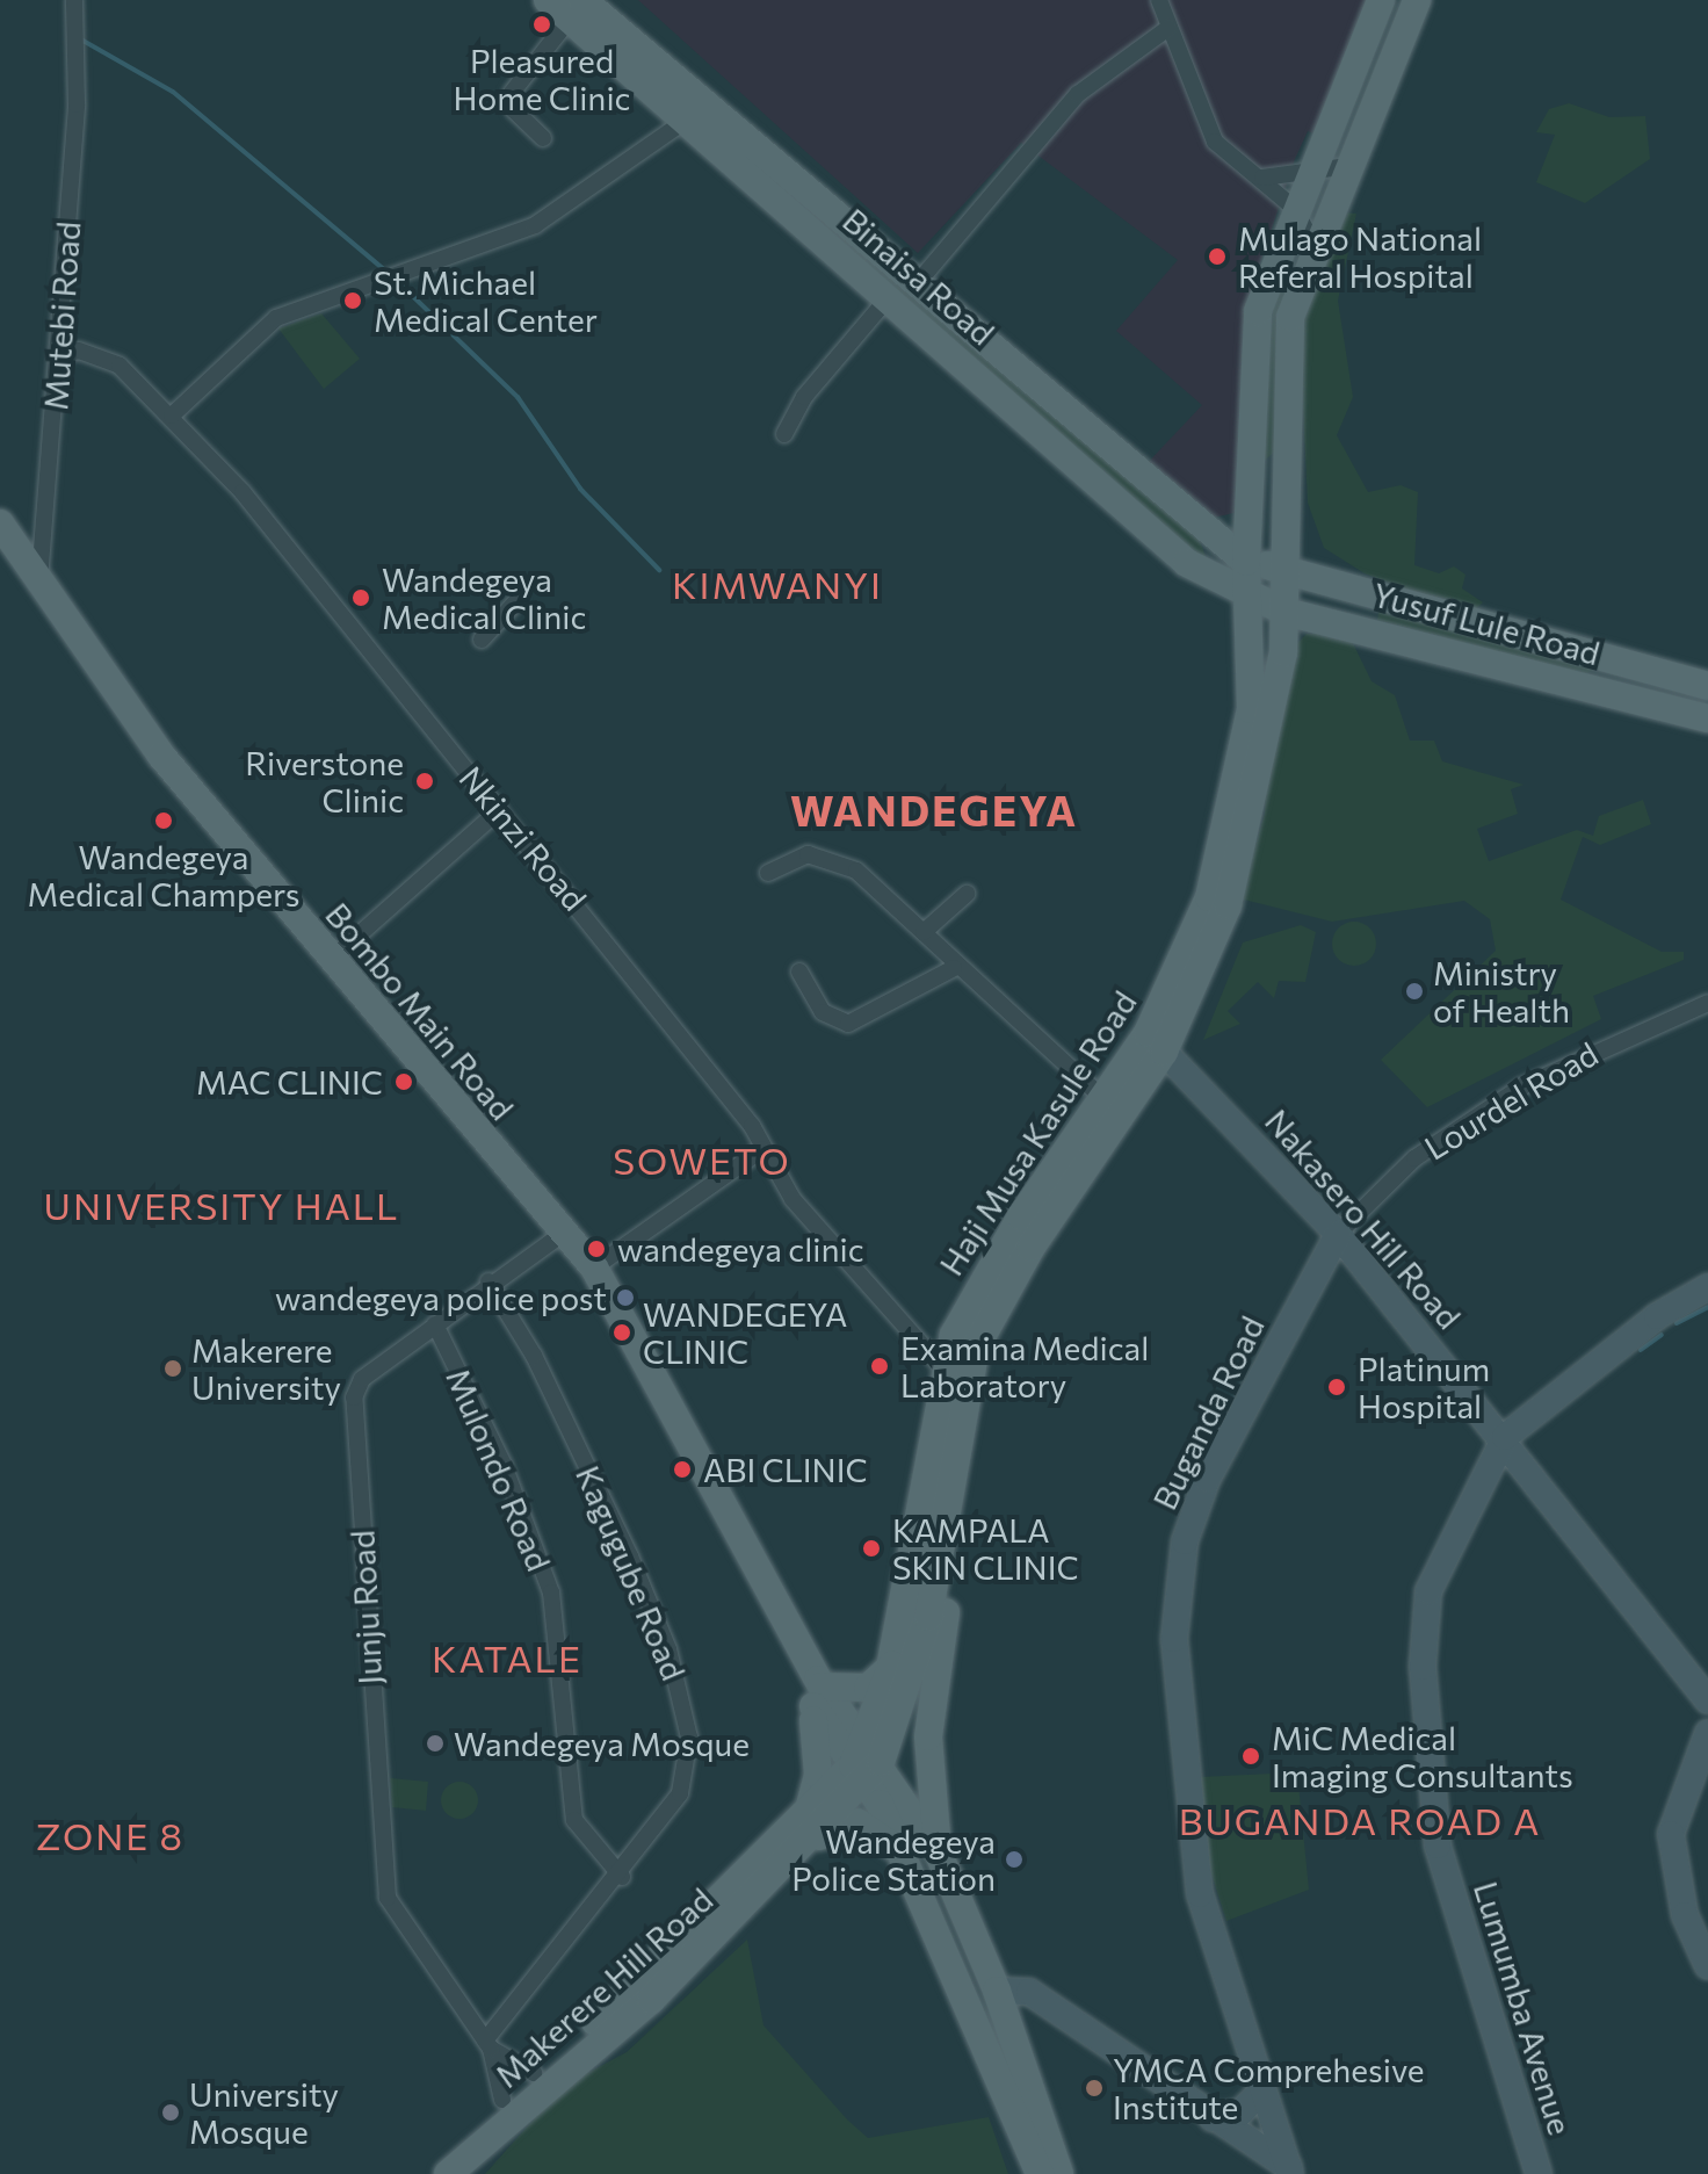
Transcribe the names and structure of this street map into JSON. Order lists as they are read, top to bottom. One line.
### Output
{"streets":{"main road":["Binaisa Road","Yusuf Lule Road","Bombo Main Road","Haji Musa Kasule Road","Nakasero Hill Road","Buganda Road","Makerere Hill Road","Lumumba Avenue"],"street":["Mutebi Road","Nkinzi Road","Lourdel Road","Mulondo Road","Kagugube Road","Junju Road"]},"crossings":[["Binaisa Road","Yusuf Lule Road"],["Binaisa Road","Haji Musa Kasule Road"],["Mutebi Road","Nkinzi Road"],["Mutebi Road","Bombo Main Road"],["Yusuf Lule Road","Haji Musa Kasule Road"],["Nkinzi Road","Haji Musa Kasule Road"],["Bombo Main Road","Junju Road"],["Lourdel Road","Nakasero Hill Road"],["Lourdel Road","Buganda Road"],["Haji Musa Kasule Road","Nakasero Hill Road"],["Nakasero Hill Road","Buganda Road"],["Nakasero Hill Road","Lumumba Avenue"],["Mulondo Road","Kagugube Road"],["Mulondo Road","Junju Road"],["Kagugube Road","Junju Road"],["Junju Road","Makerere Hill Road"]],"districts":["KIMWANYI","WANDEGEYA","SOWETO","UNIVERSITY HALL","KATALE","BUGANDA ROAD A","ZONE 8"],"places":["Pleasured Home Clinic","Mulago National Referal Hospital","St. Michael Medical Center","Wandegeya Medical Clinic","Riverstone Clinic","Wandegeya Medical Champers","Ministry of Health","MAC CLINIC","wandegeya clinic","wandegeya police post","WANDEGEYA CLINIC","Examina Medical Laboratory","Makerere University","Platinum Hospital","ABI CLINIC","KAMPALA SKIN CLINIC","Wandegeya Mosque","MiC Medical Imaging Consultants","Wandegeya Police Station","YMCA Comprehesive Institute","University Mosque"]}
